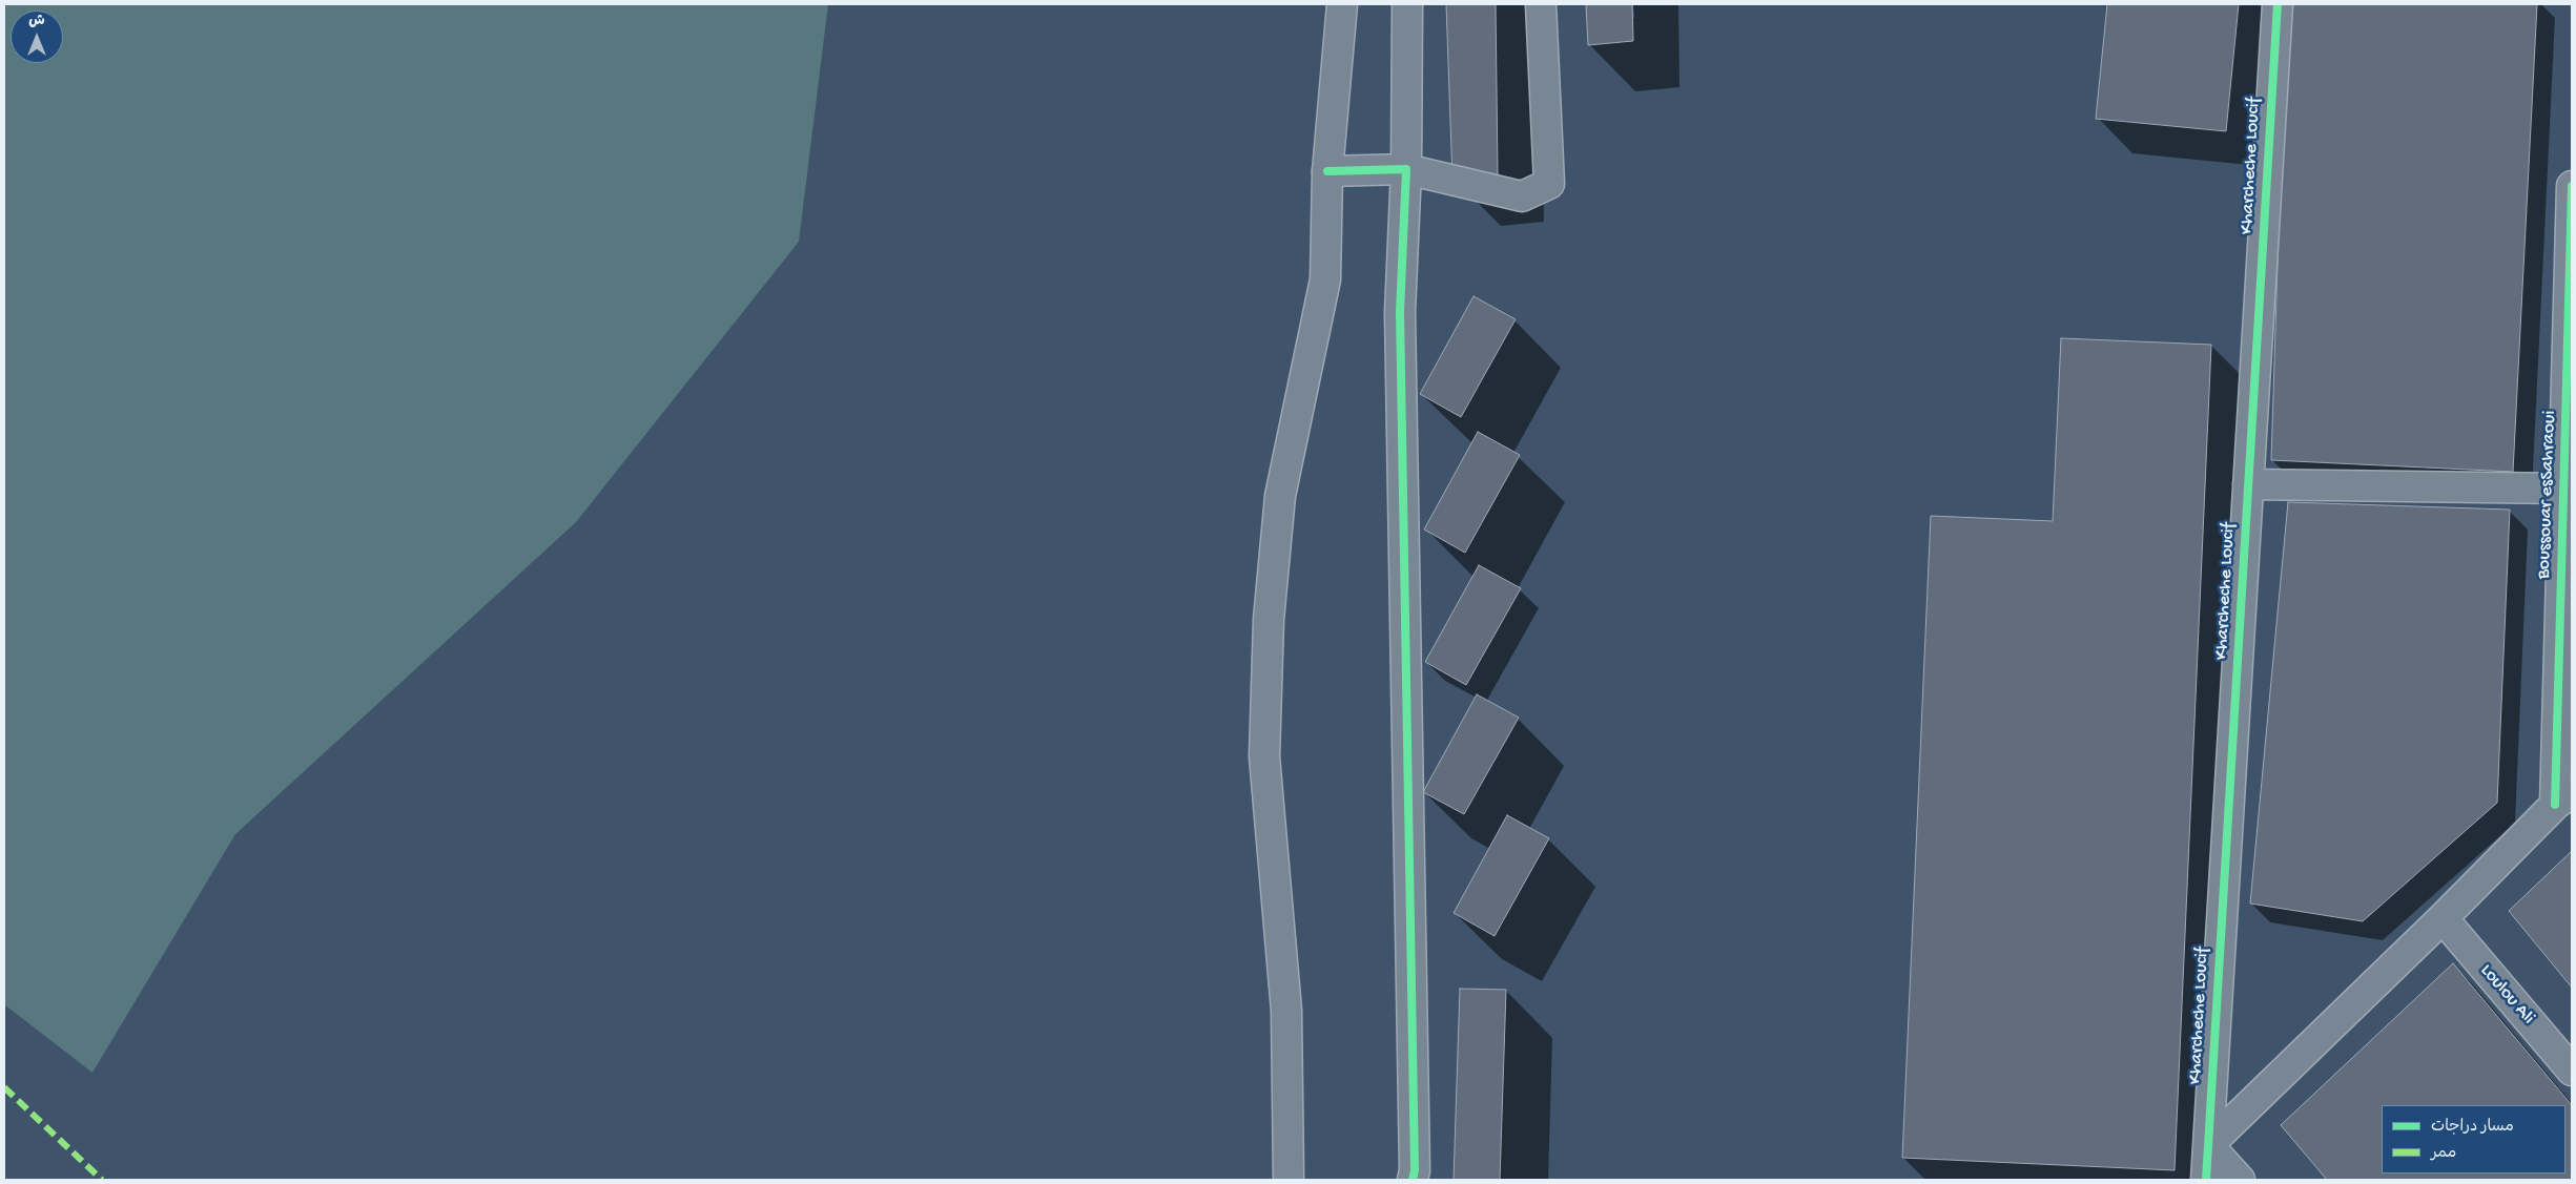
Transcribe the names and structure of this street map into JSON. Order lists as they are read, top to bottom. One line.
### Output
{"streets":{"street":["Kharcheche Loucif","Boussouar esSahraoui","Loulou Ali"]},"legend":["مسار دراجات","ممر"],"north":"top"}
